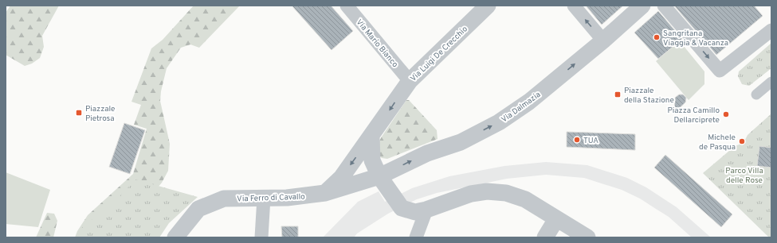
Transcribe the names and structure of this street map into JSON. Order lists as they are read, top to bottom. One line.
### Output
{"streets":{"street":["Via Mario Bianco","Via Luigi De Crecchio","Via Dalmazia","Via Ferro di Cavallo"]},"crossings":[["Via Mario Bianco","Via Luigi De Crecchio"],["Via Luigi De Crecchio","Via Ferro di Cavallo"],["Via Dalmazia","Via Ferro di Cavallo"]],"one_way":["Via Luigi De Crecchio","Via Dalmazia"],"parks":["Parco Villa delle Rose"],"places":{"other":["Sangritana Viaggia & Vacanza","Piazza Camillo Dellarciprete","TUA","Michele de Pasqua"],"transit":["Piazzale della Stazione","Piazzale Pietrosa"]}}
